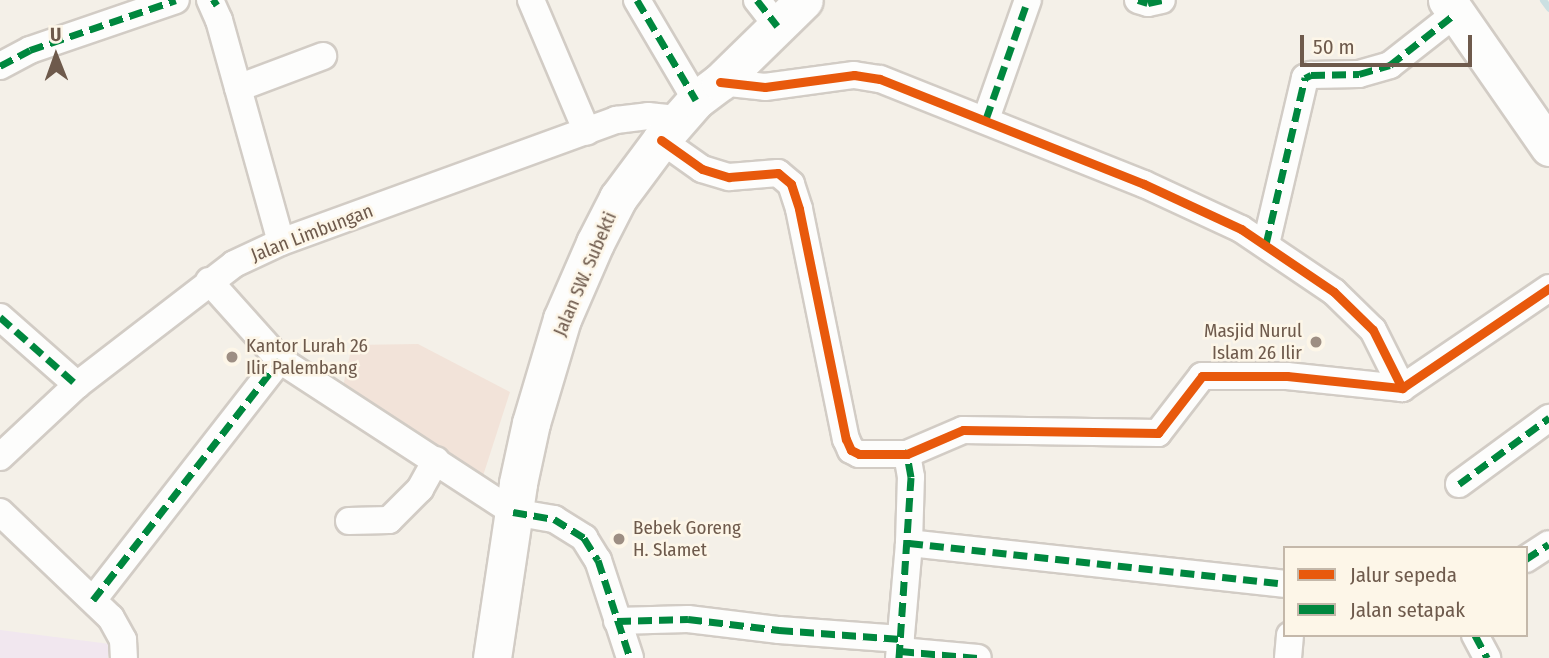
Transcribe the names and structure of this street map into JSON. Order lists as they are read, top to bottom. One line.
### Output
{"streets":{"main road":["Jalan SW. Subekti"],"street":["Jalan Limbungan"]},"crossings":[["Jalan Limbungan","Jalan SW. Subekti"]],"places":["Masjid Nurul Islam 26 Ilir","Kantor Lurah 26 Ilir Palembang","Bebek Goreng H. Slamet"],"legend":["Jalur sepeda","Jalan setapak"],"scale_bar":"50 m","north":"top"}
